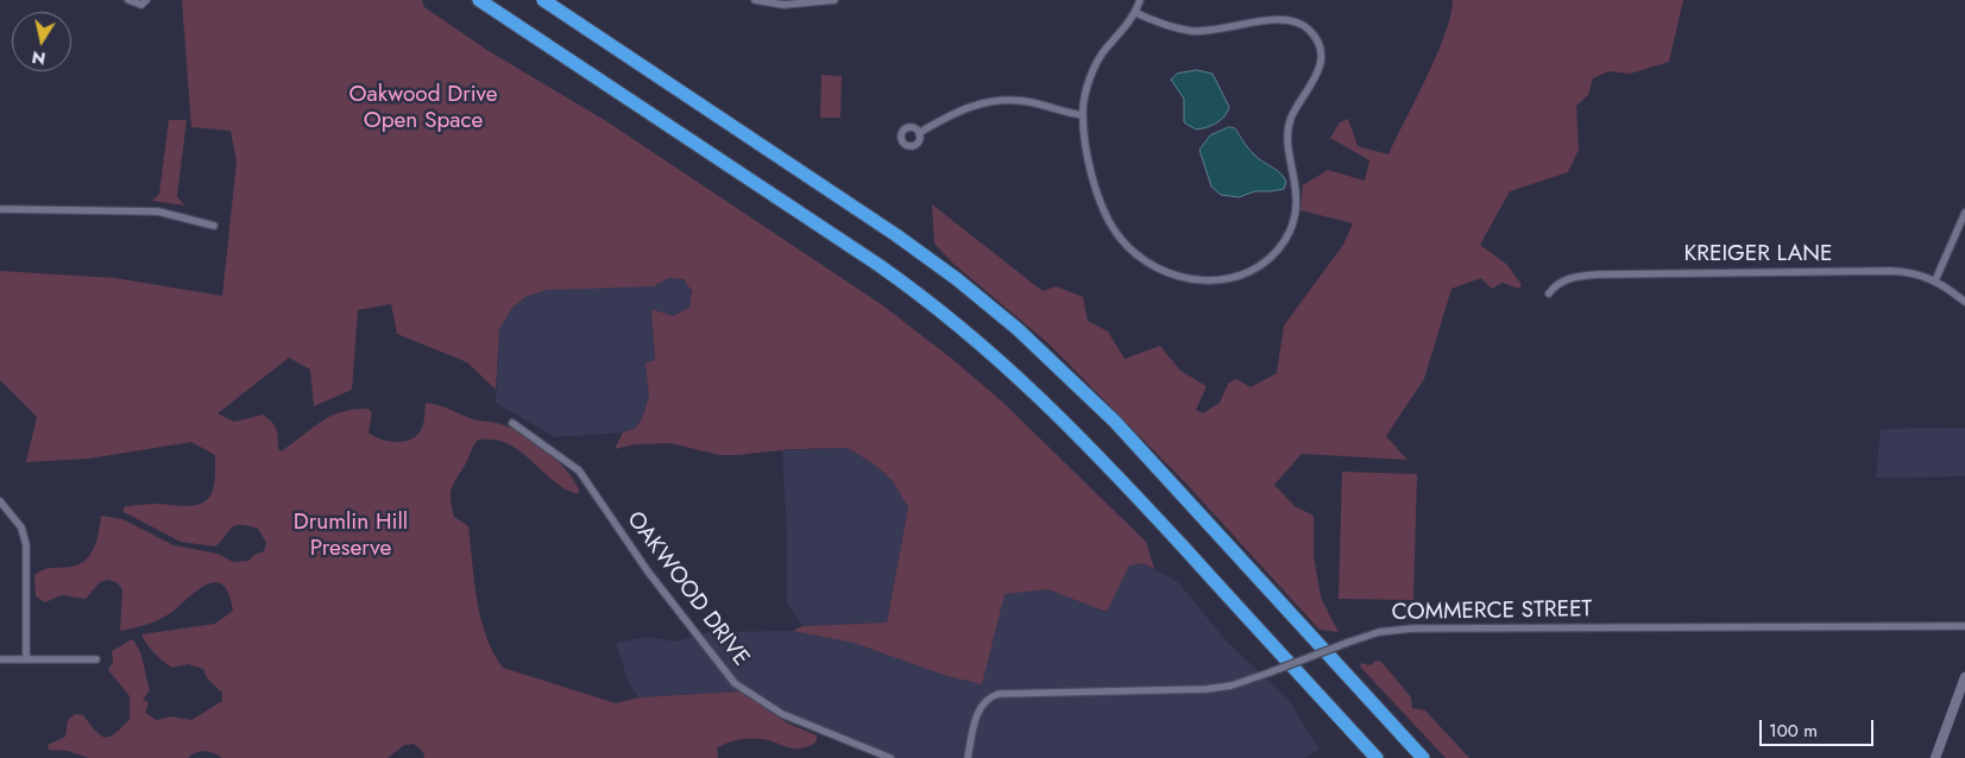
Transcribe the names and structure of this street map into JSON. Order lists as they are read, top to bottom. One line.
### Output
{"streets":{"street":["KREIGER LANE","OAKWOOD DRIVE","COMMERCE STREET"]},"parks":["Oakwood Drive Open Space","Drumlin Hill Preserve"],"scale_bar":"100 m","north":"bottom"}
